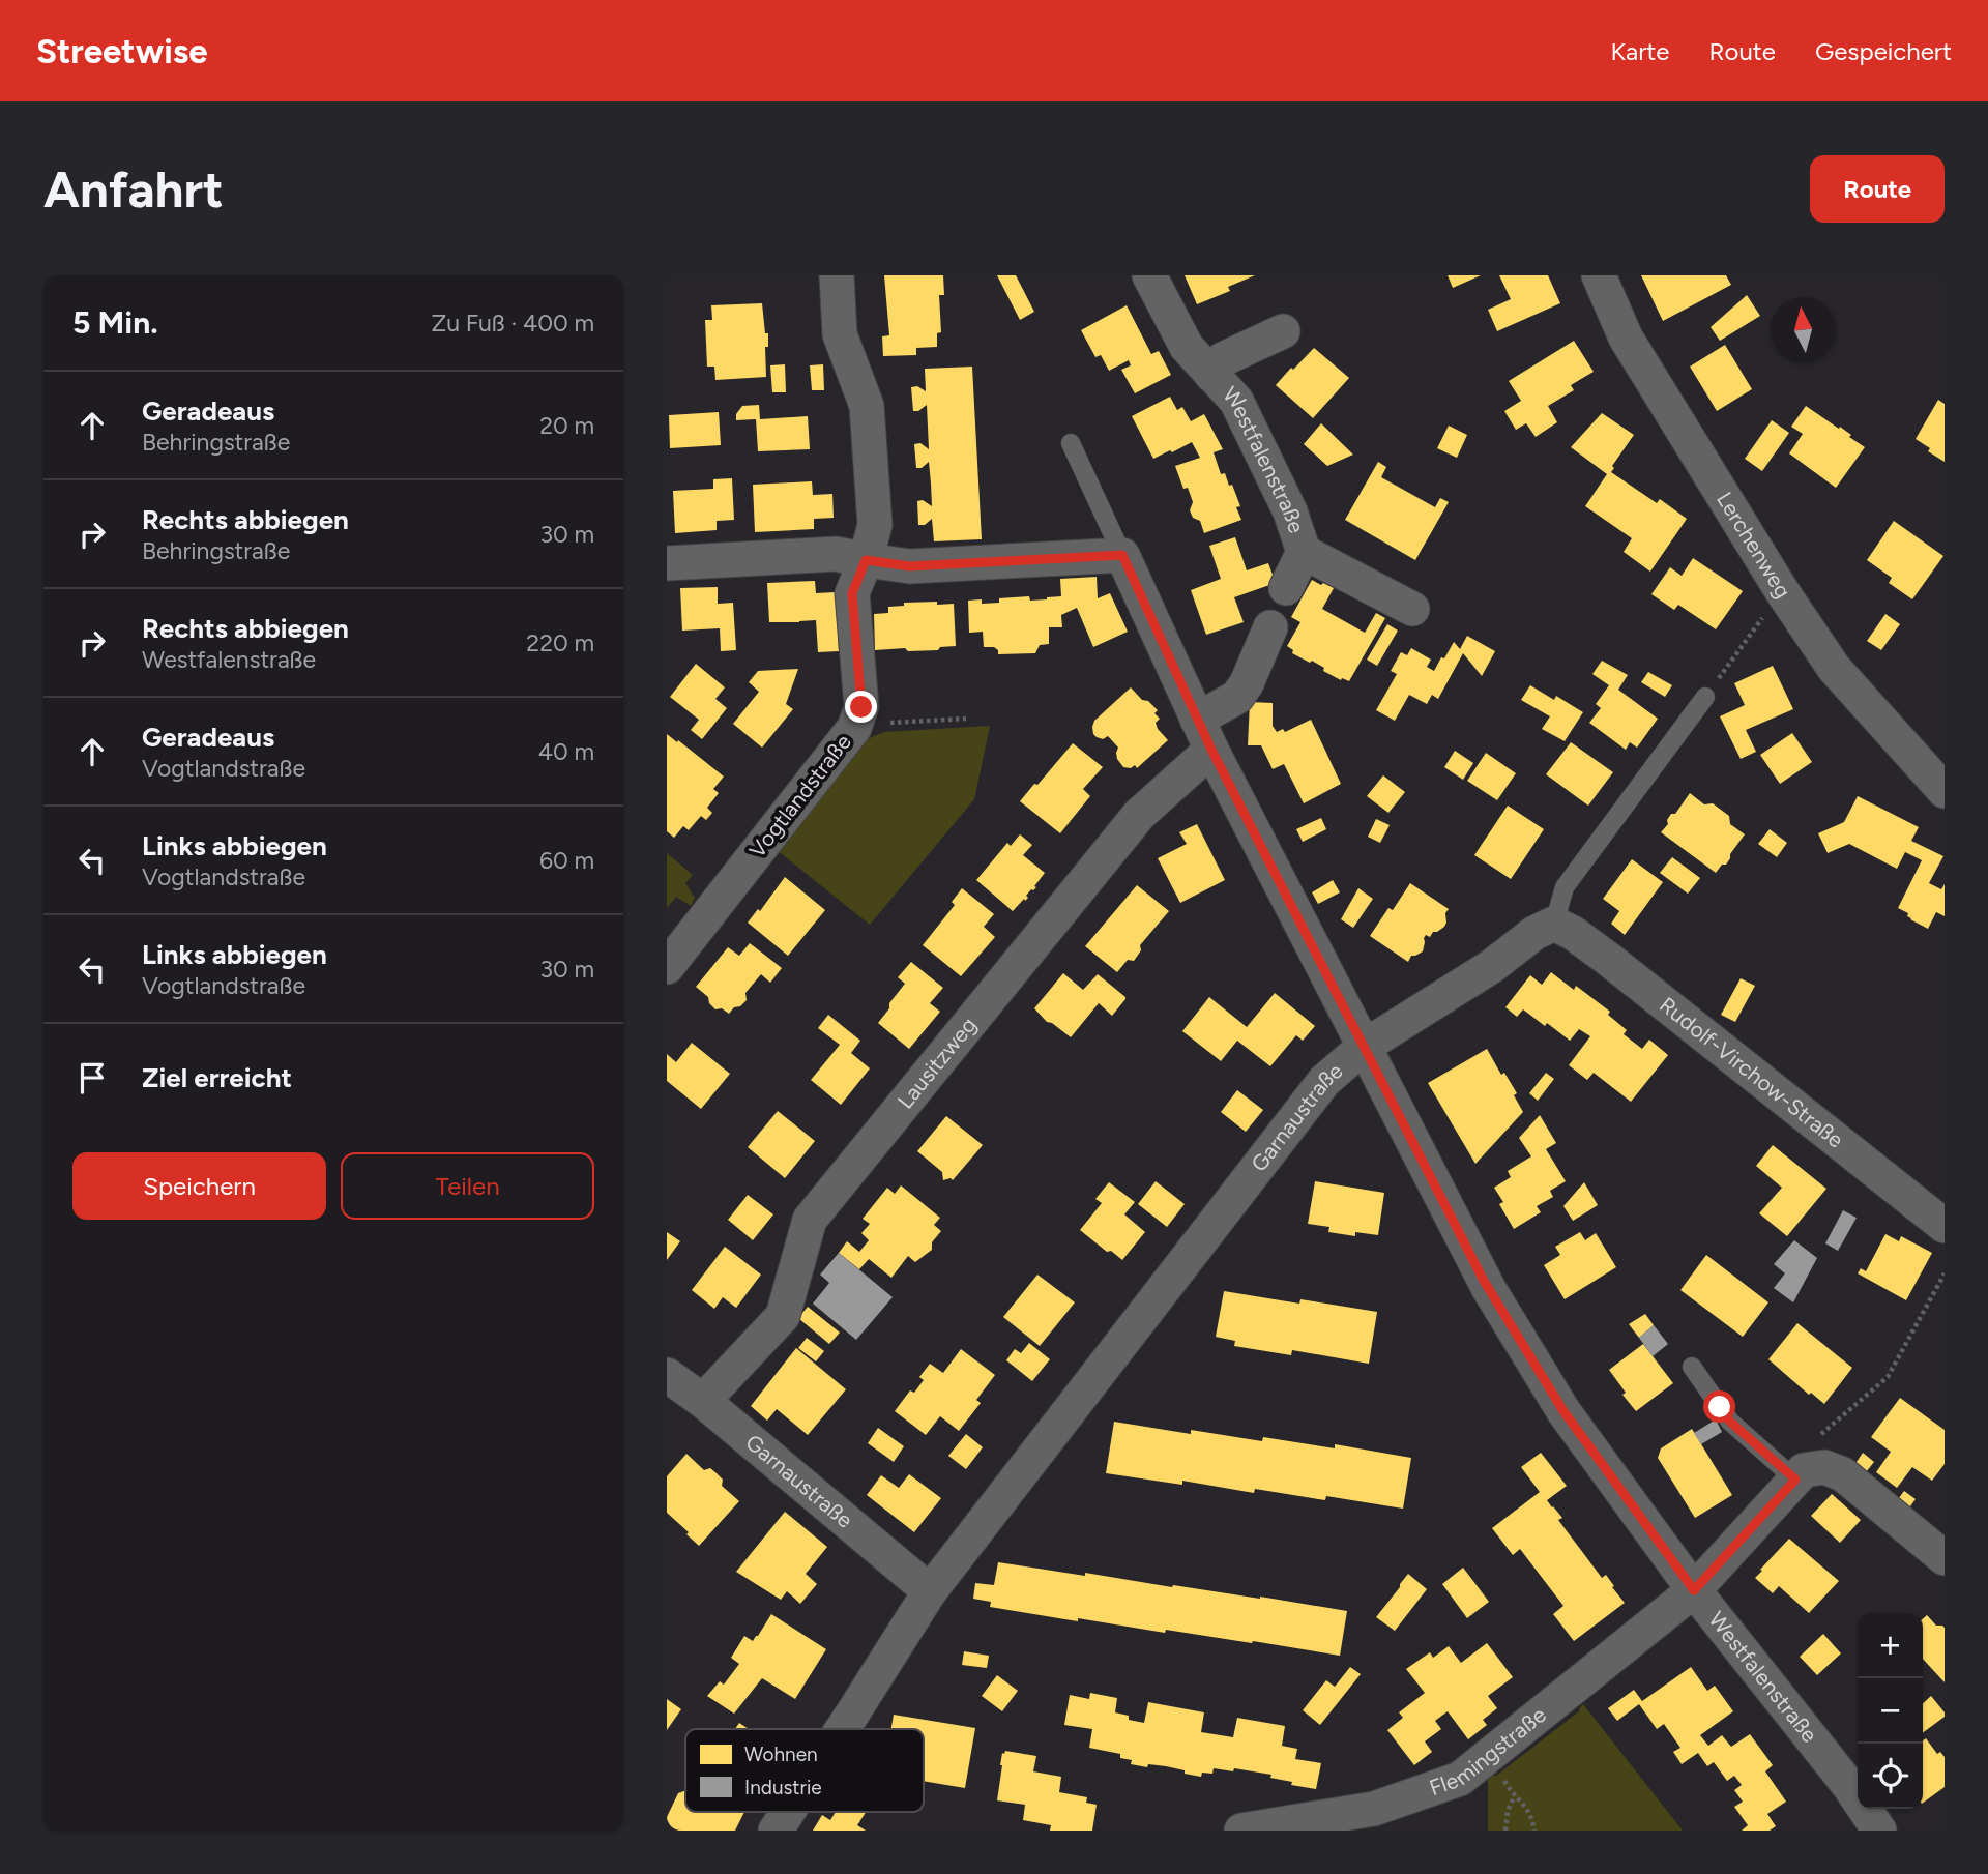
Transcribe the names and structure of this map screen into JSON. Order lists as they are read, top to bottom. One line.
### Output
{"streets":{"street":["Westfalenstraße","Lerchenweg","Vogtlandstraße","Lausitzweg","Rudolf-Virchow-Straße","Garnaustraße","Flemingstraße"]},"crossings":[["Westfalenstraße","Lausitzweg"],["Westfalenstraße","Garnaustraße"],["Westfalenstraße","Flemingstraße"],["Lausitzweg","Garnaustraße"],["Rudolf-Virchow-Straße","Garnaustraße"]],"legend":["Wohnen","Industrie"],"north":"top","page":{"header":"Streetwise","nav":["Karte","Route","Gespeichert"],"buttons":["Route",["Speichern","Teilen"]],"title":"Anfahrt","heading":["5 Min.","Zu Fuß · 400 m"],"list":[["Geradeaus","Behringstraße","20 m"],["Rechts abbiegen","Behringstraße","30 m"],["Rechts abbiegen","Westfalenstraße","220 m"],["Geradeaus","Vogtlandstraße","40 m"],["Links abbiegen","Vogtlandstraße","60 m"],["Links abbiegen","Vogtlandstraße","30 m"],"Ziel erreicht"],"map_buttons":["+","−"]}}
